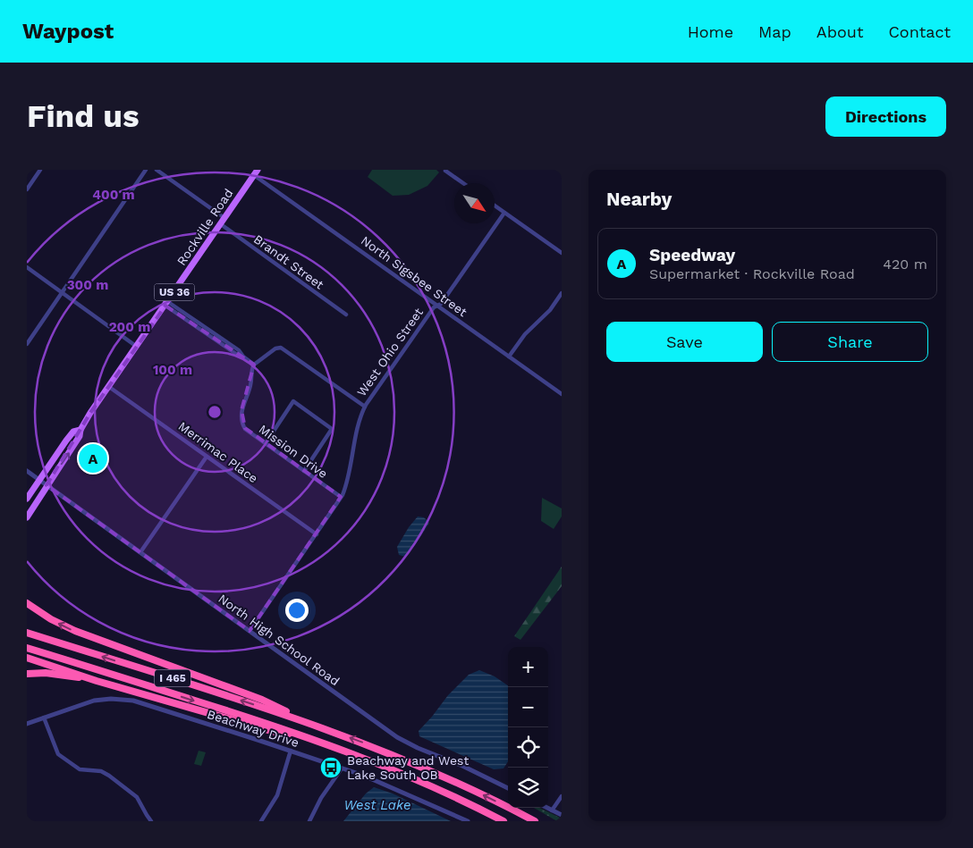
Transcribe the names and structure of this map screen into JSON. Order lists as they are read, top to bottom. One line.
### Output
{"streets":{"highway":["I 465"],"main road":["Rockville Road","US 36"],"street":["Brandt Street","North Sigsbee Street","West Ohio Street","Mission Drive","Merrimac Place","North High School Road","Beachway Drive"]},"crossings":[["Rockville Road","Brandt Street"],["Rockville Road","North Sigsbee Street"],["Rockville Road","Merrimac Place"],["Rockville Road","North High School Road"],["North Sigsbee Street","West Ohio Street"],["West Ohio Street","Mission Drive"],["West Ohio Street","Merrimac Place"],["West Ohio Street","North High School Road"]],"water":["West Lake"],"places":{"bus stop":["Beachway and West Lake South OB"]},"north":"bottom right","page":{"header":"Waypost","nav":["Home","Map","About","Contact"],"buttons":["Directions",["Save","Share"]],"title":"Find us","heading":"Nearby","list":[{"mark":"A","name":"Speedway","note":"Supermarket · Rockville Road","value":"420 m"}],"pins":"A","map_buttons":["+","−"]},"rings":["400 m","300 m","200 m","100 m"]}
